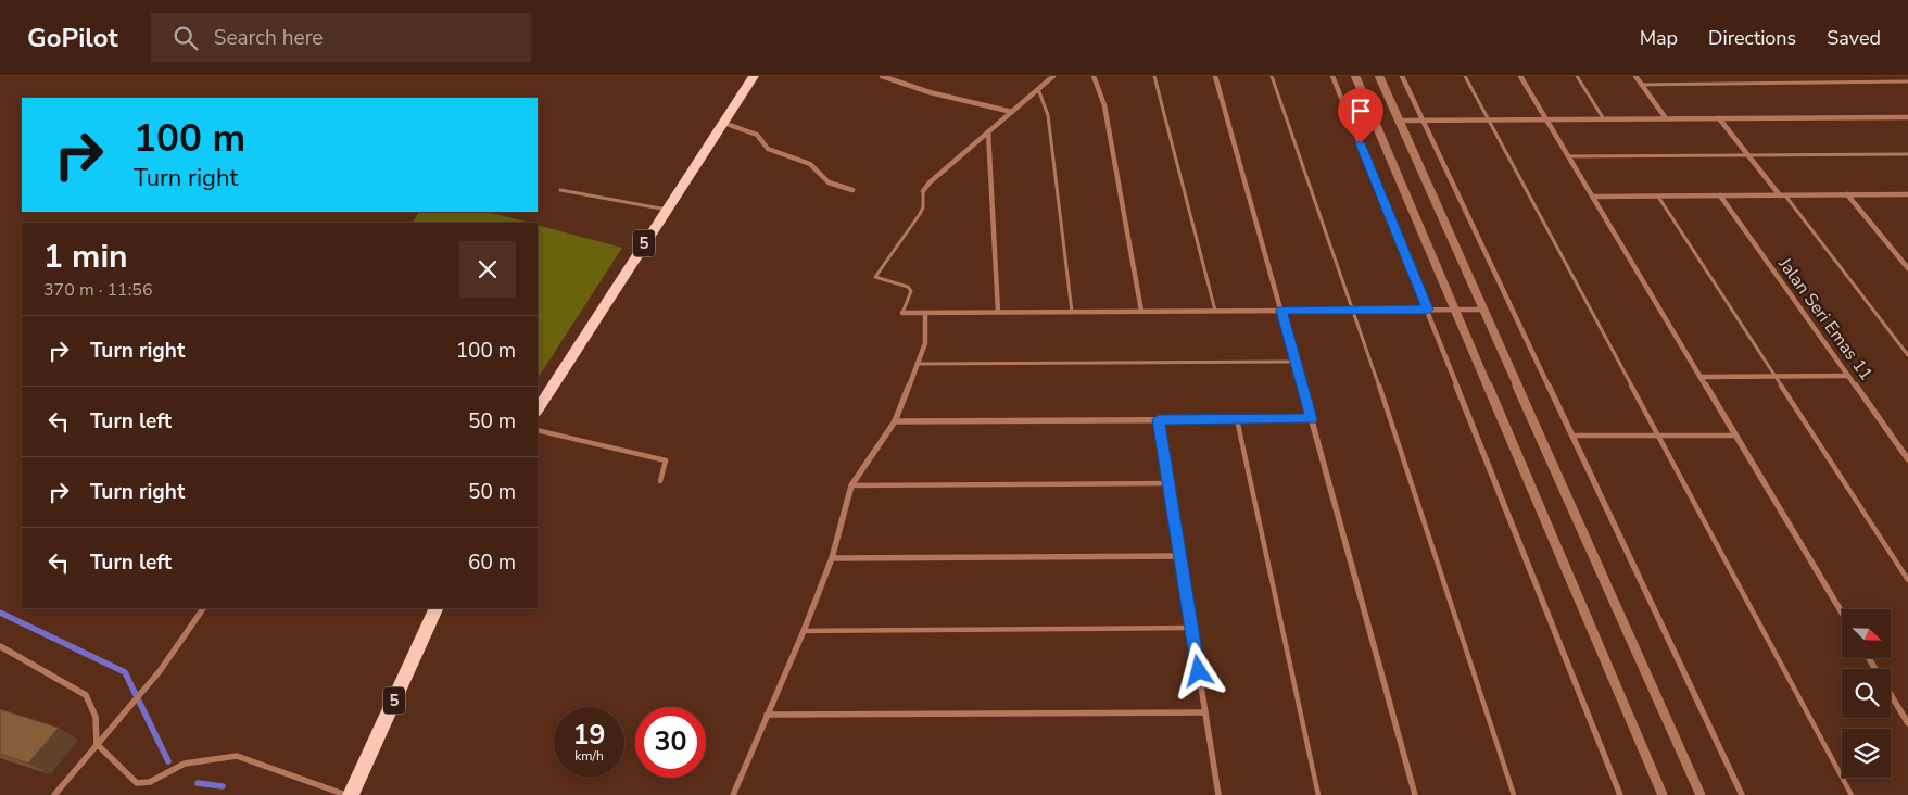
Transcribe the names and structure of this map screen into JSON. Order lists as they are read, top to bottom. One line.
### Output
{"streets":{"main road":["5"],"street":["Jalan Seri Emas 11"]},"north":"bottom right","page":{"header":"GoPilot","search":"Search here","nav":["Map","Directions","Saved"],"turn":["100 m","Turn right"],"heading":["1 min","370 m · 11:56"],"list":[{"name":"Turn right","value":"100 m"},{"name":"Turn left","value":"50 m"},{"name":"Turn right","value":"50 m"},{"name":"Turn left","value":"60 m"}],"speed":"19 km/h","limit":"30"}}
